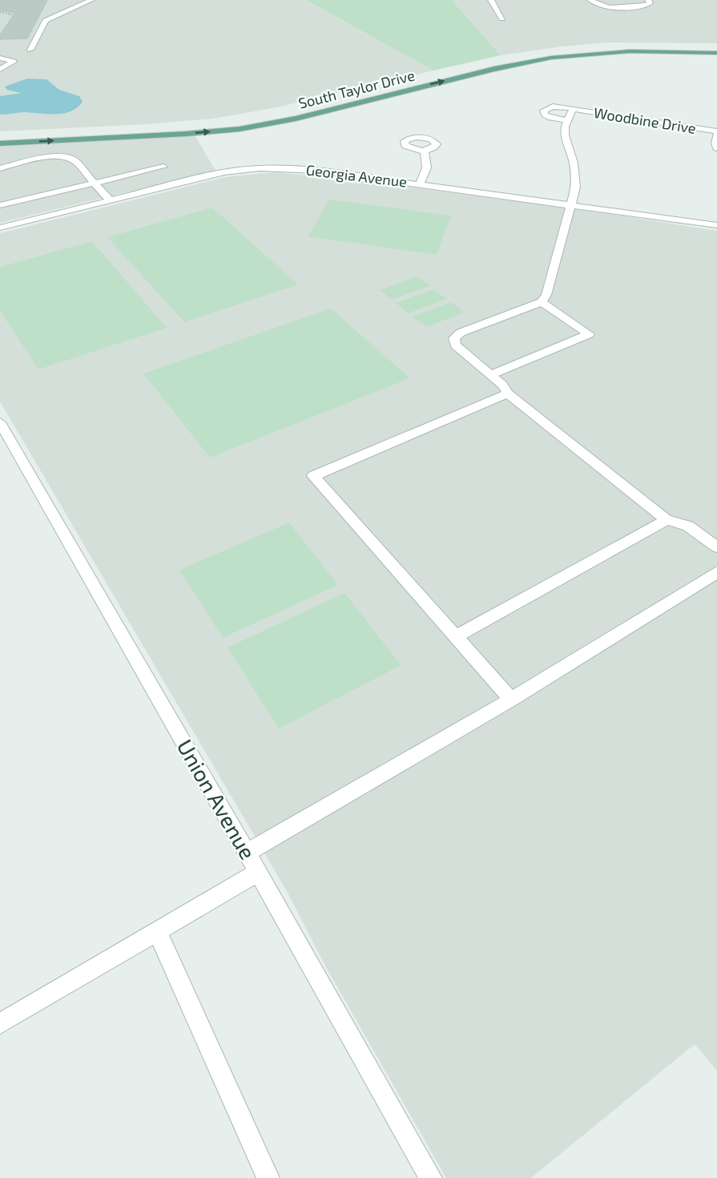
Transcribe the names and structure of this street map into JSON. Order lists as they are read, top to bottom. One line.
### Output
{"streets":{"main road":["South Taylor Drive"],"street":["Woodbine Drive","Georgia Avenue","Union Avenue"]},"one_way":["South Taylor Drive"]}
